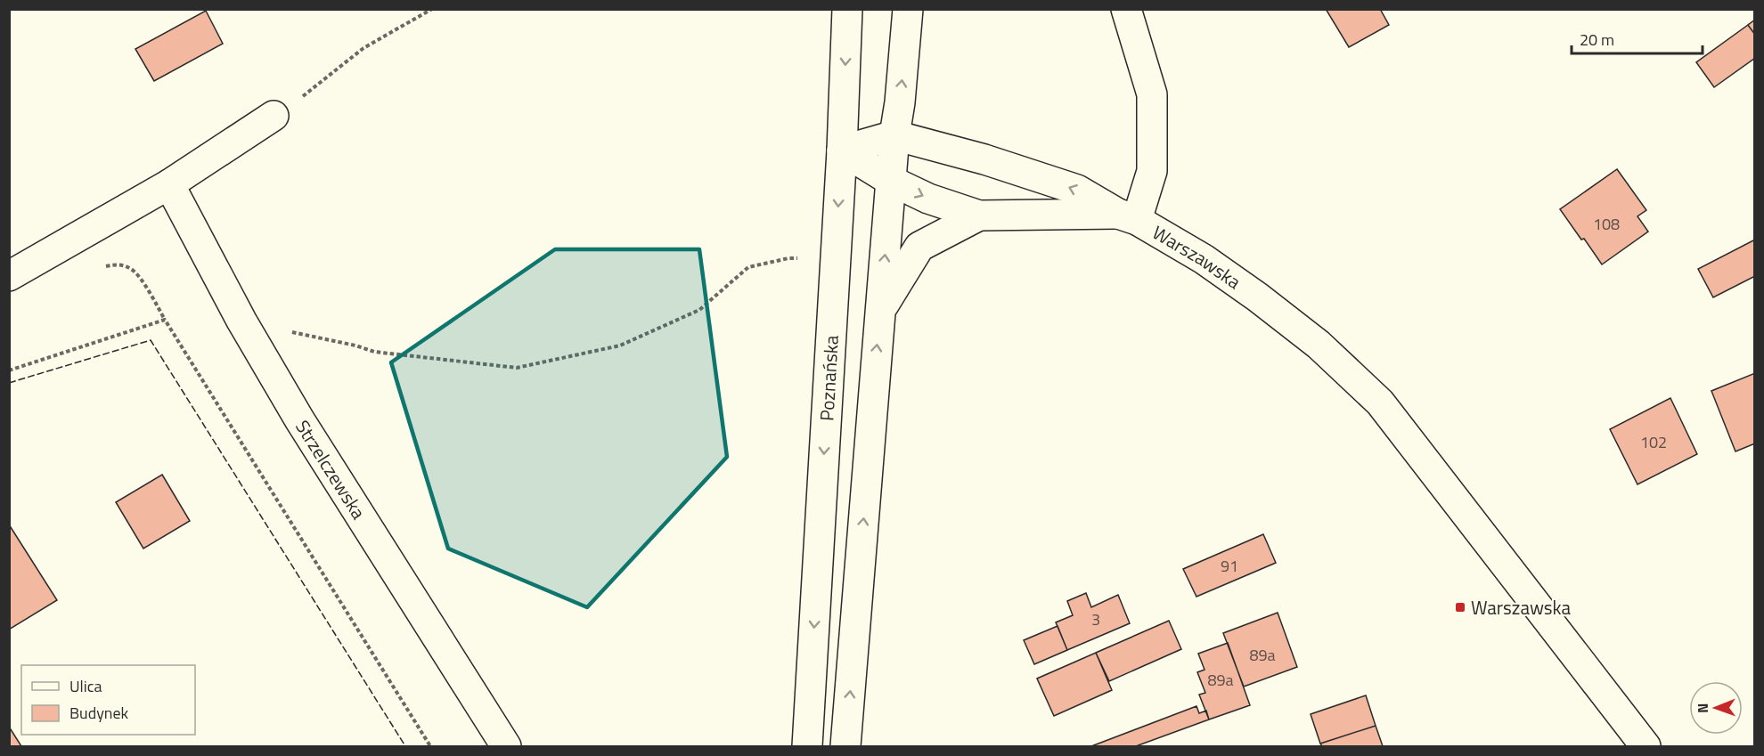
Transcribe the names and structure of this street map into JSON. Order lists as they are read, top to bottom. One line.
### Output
{"streets":{"main road":["Warszawska","Poznańska","Strzelczewska"]},"places":{"transit":["Warszawska"]},"house_numbers":["108","102","91","3","89a","89a"],"legend":["Ulica","Budynek"],"scale_bar":"20 m","north":"left"}
